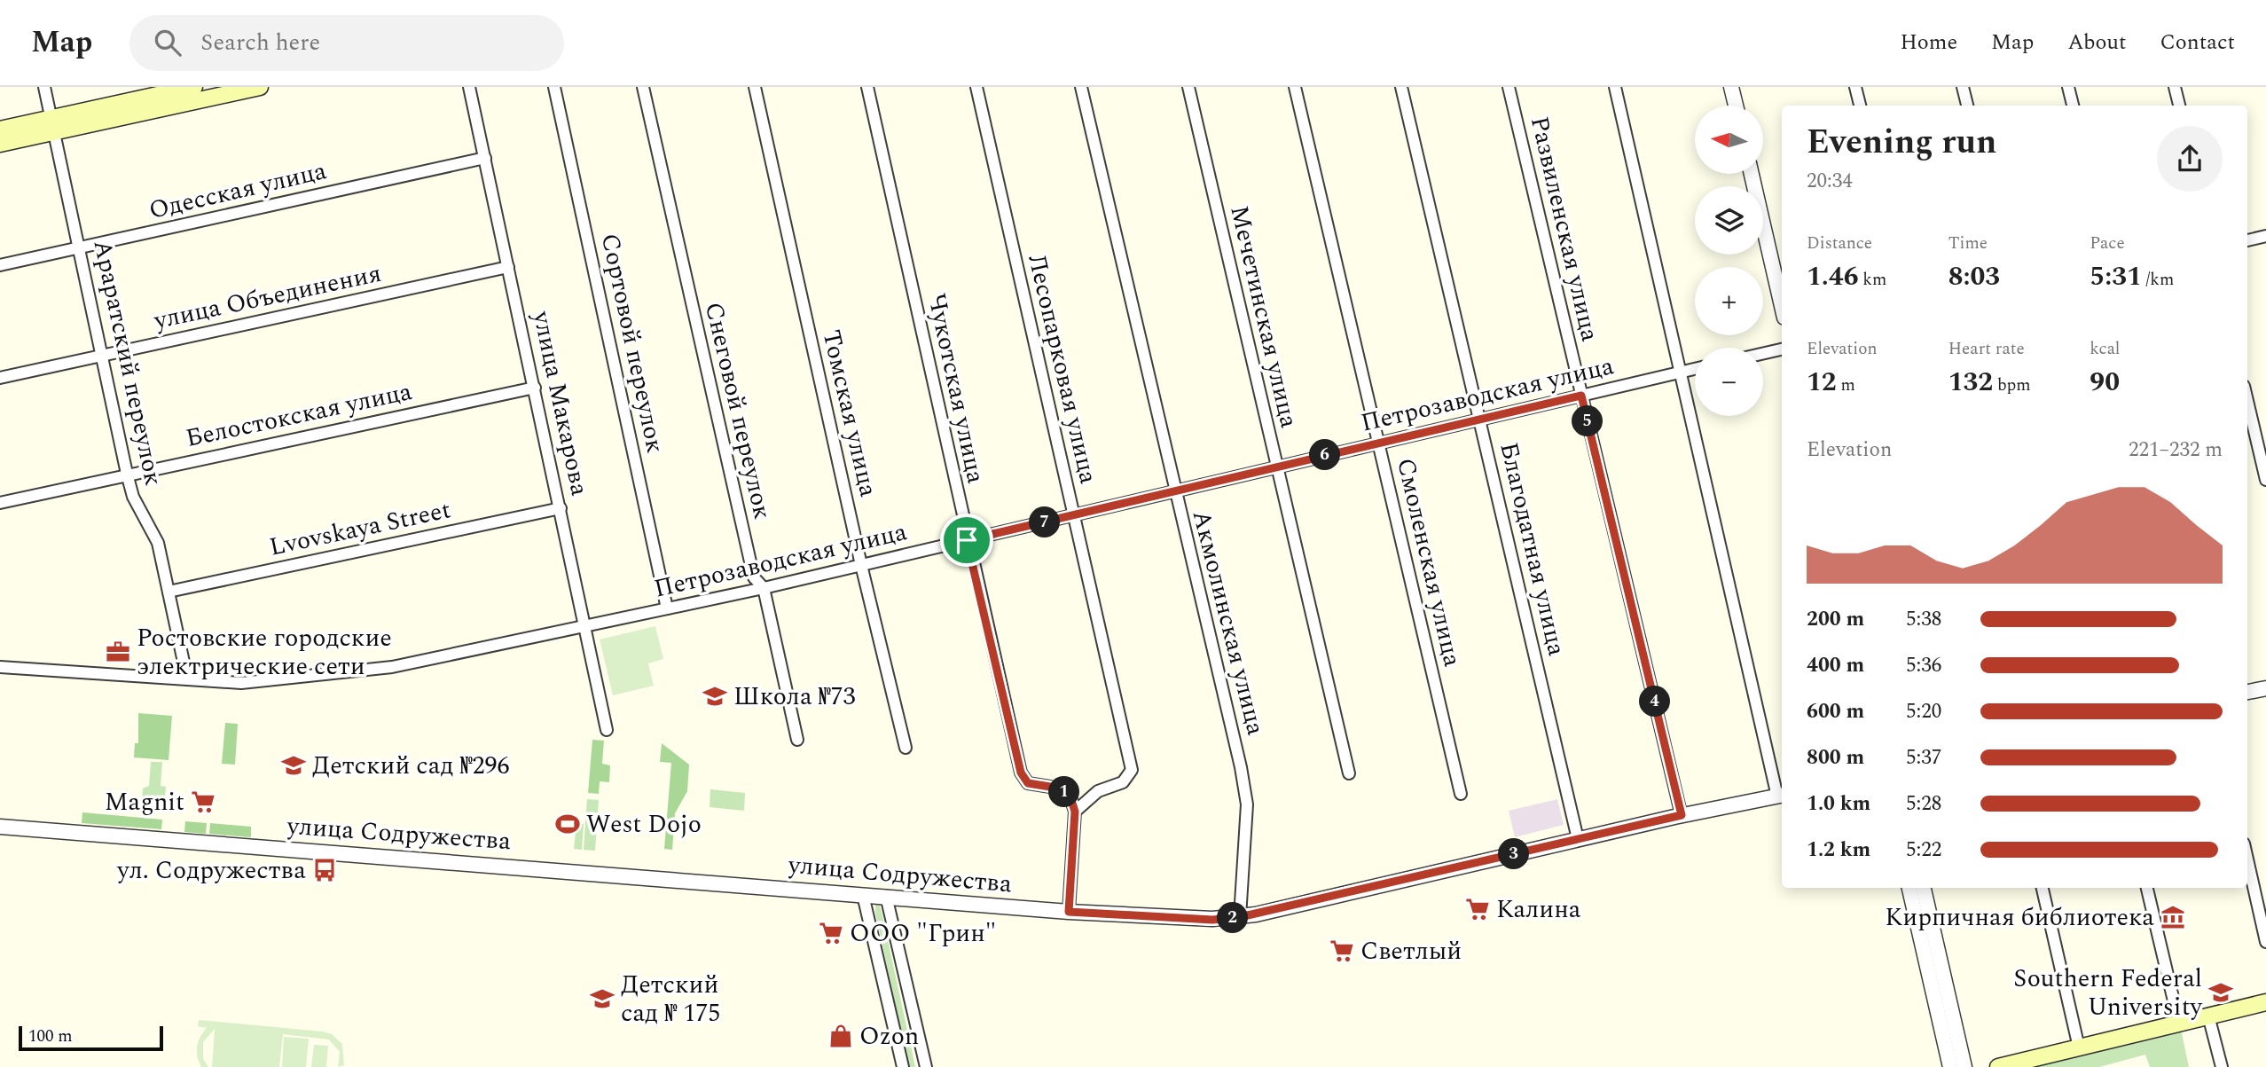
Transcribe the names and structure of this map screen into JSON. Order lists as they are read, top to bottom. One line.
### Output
{"streets":{"street":["Одесская улица","Развиленская улица","улица Объединения","Мечетинская улица","Сортовой переулок","Араратский переулок","Лесопарковая улица","Чукотская улица","Петрозаводская улица","улица Макарова","Снеговой переулок","Томская улица","Белостокская улица","Lvovskaya Street","Благодатная улица","Смоленская улица","Акмолинская улица","улица Содружества"]},"crossings":[["Одесская улица","Араратский переулок"],["Одесская улица","улица Макарова"],["Развиленская улица","Петрозаводская улица"],["Развиленская улица","улица Содружества"],["улица Объединения","Араратский переулок"],["улица Объединения","улица Макарова"],["Мечетинская улица","Петрозаводская улица"],["Сортовой переулок","Петрозаводская улица"],["Араратский переулок","Петрозаводская улица"],["Араратский переулок","Белостокская улица"],["Араратский переулок","Lvovskaya Street"],["Лесопарковая улица","Чукотская улица"],["Лесопарковая улица","Петрозаводская улица"],["Чукотская улица","Петрозаводская улица"],["Петрозаводская улица","улица Макарова"],["Петрозаводская улица","Снеговой переулок"],["Петрозаводская улица","Томская улица"],["Петрозаводская улица","Благодатная улица"],["Петрозаводская улица","Смоленская улица"],["Петрозаводская улица","Акмолинская улица"],["улица Макарова","Белостокская улица"],["улица Макарова","Lvovskaya Street"],["Благодатная улица","улица Содружества"],["Акмолинская улица","улица Содружества"]],"places":{"office":["Ростовские городские электрические сети"],"school or university":["Школа №73","Детский сад №296","Southern Federal University","Детский сад № 175"],"supermarket":["Magnit","Калина","ООО \"Грин\"","Светлый"],"sports":["West Dojo"],"bus stop":["ул. Содружества"],"museum":["Кирпичная библиотека"],"shop":["Ozon"]},"scale_bar":"100 m","north":"left","page":{"header":"Map","search":"Search here","nav":["Home","Map","About","Contact"],"map_buttons":["+","−"],"heading":["Evening run","20:34"],"stats":[["Distance","1.46 km"],["Time","8:03"],["Pace","5:31 /km"],["Elevation","12 m"],["Heart rate","132 bpm"],["kcal","90"]],"pins":["5","6","7","4","1","3","2"],"chart":["Elevation","221–232 m"],"list":[{"name":"200 m","note":"5:38"},{"name":"400 m","note":"5:36"},{"name":"600 m","note":"5:20"},{"name":"800 m","note":"5:37"},{"name":"1.0 km","note":"5:28"},{"name":"1.2 km","note":"5:22"}],"scale":"100 m"}}
